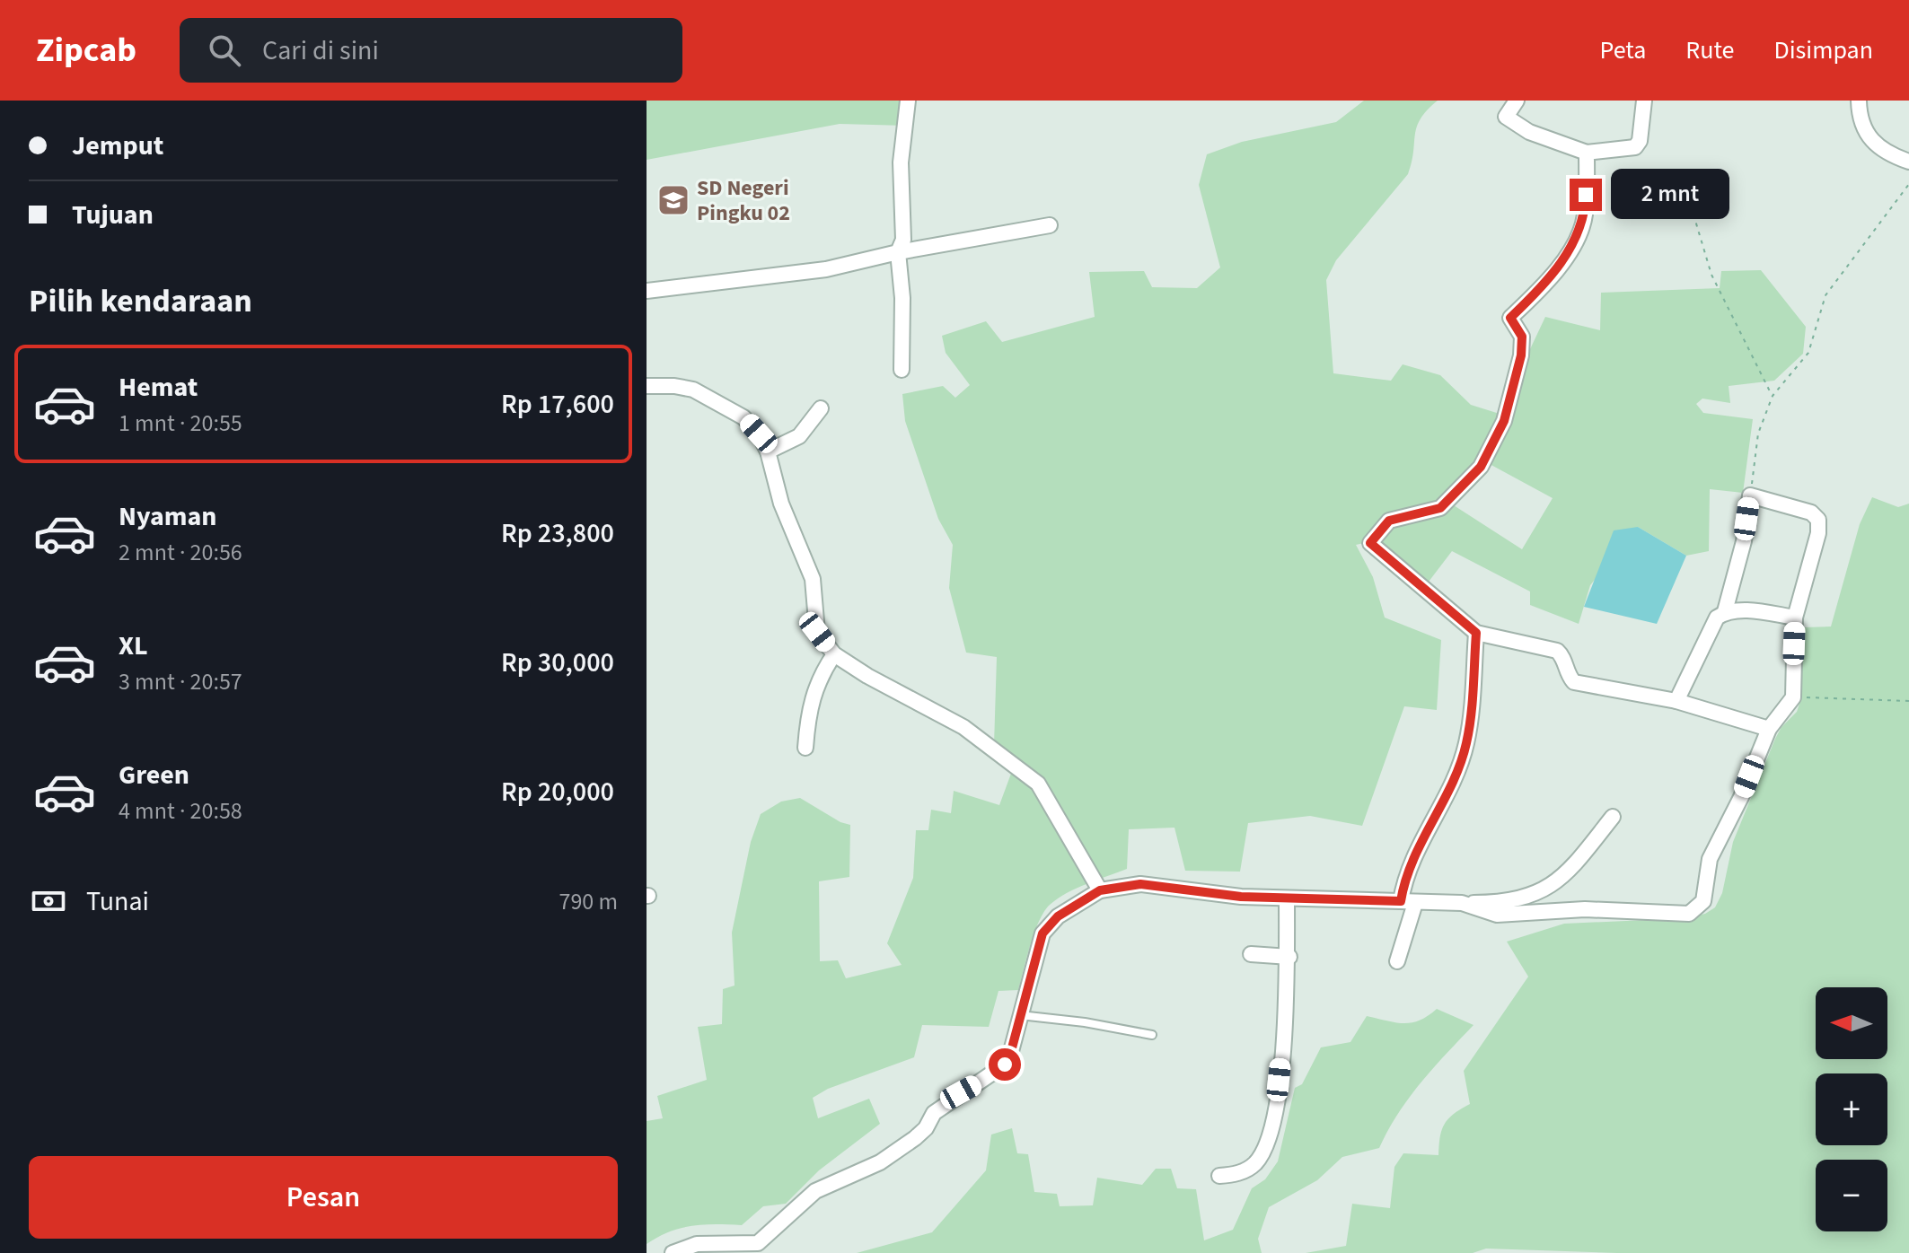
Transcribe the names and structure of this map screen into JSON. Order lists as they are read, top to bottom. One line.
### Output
{"places":{"school or university":["SD Negeri Pingku 02"]},"north":"left","page":{"header":"Zipcab","search":"Cari di sini","nav":["Peta","Rute","Disimpan"],"banner":["Jemput","Tujuan"],"bubble":"2 mnt","heading":"Pilih kendaraan","list":[{"name":"Hemat","note":"1 mnt · 20:55","value":"Rp 17,600"},{"name":"Nyaman","note":"2 mnt · 20:56","value":"Rp 23,800"},{"name":"XL","note":"3 mnt · 20:57","value":"Rp 30,000"},{"name":"Green","note":"4 mnt · 20:58","value":"Rp 20,000"}],"pay":["Tunai","790 m"],"map_buttons":["+","−"],"buttons":"Pesan"}}
